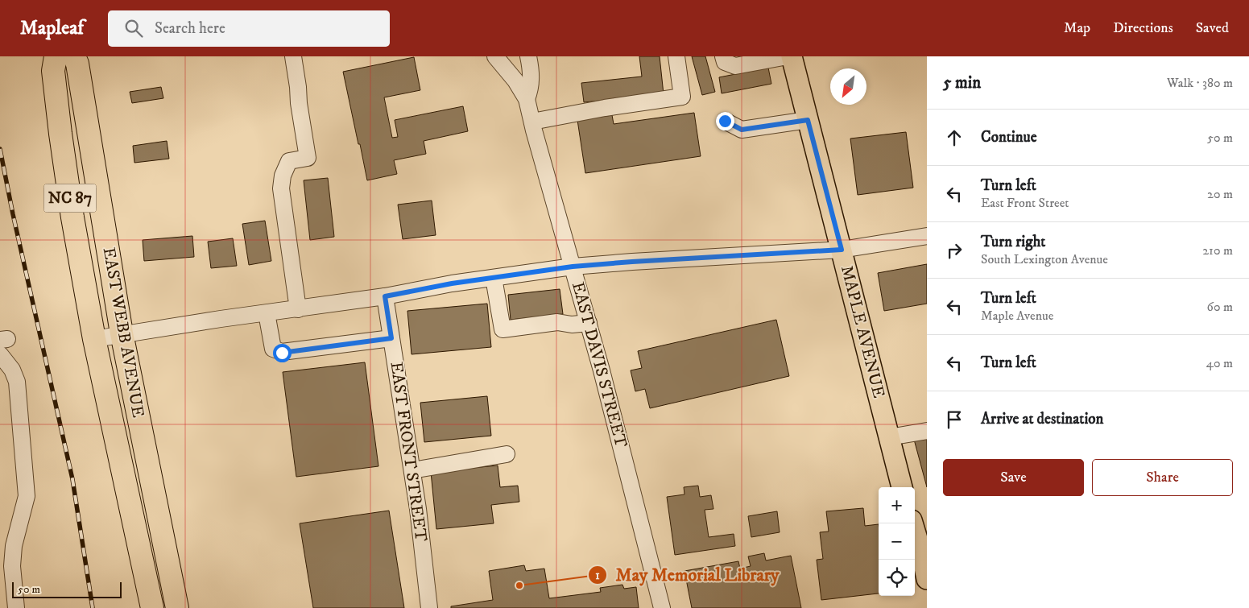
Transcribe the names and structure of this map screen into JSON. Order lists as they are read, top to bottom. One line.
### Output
{"streets":{"highway":["NC 87","EAST WEBB AVENUE"],"main road":["MAPLE AVENUE"],"street":["EAST DAVIS STREET","EAST FRONT STREET"]},"places":["May Memorial Library"],"scale_bar":"50 m","north":"bottom left","page":{"header":"Mapleaf","search":"Search here","nav":["Map","Directions","Saved"],"heading":["5 min","Walk · 380 m"],"list":[["Continue","50 m"],["Turn left","East Front Street","20 m"],["Turn right","South Lexington Avenue","210 m"],["Turn left","Maple Avenue","60 m"],["Turn left","40 m"],"Arrive at destination"],"buttons":["Save","Share"],"map_buttons":["+","−"],"scale":"50 m"}}
